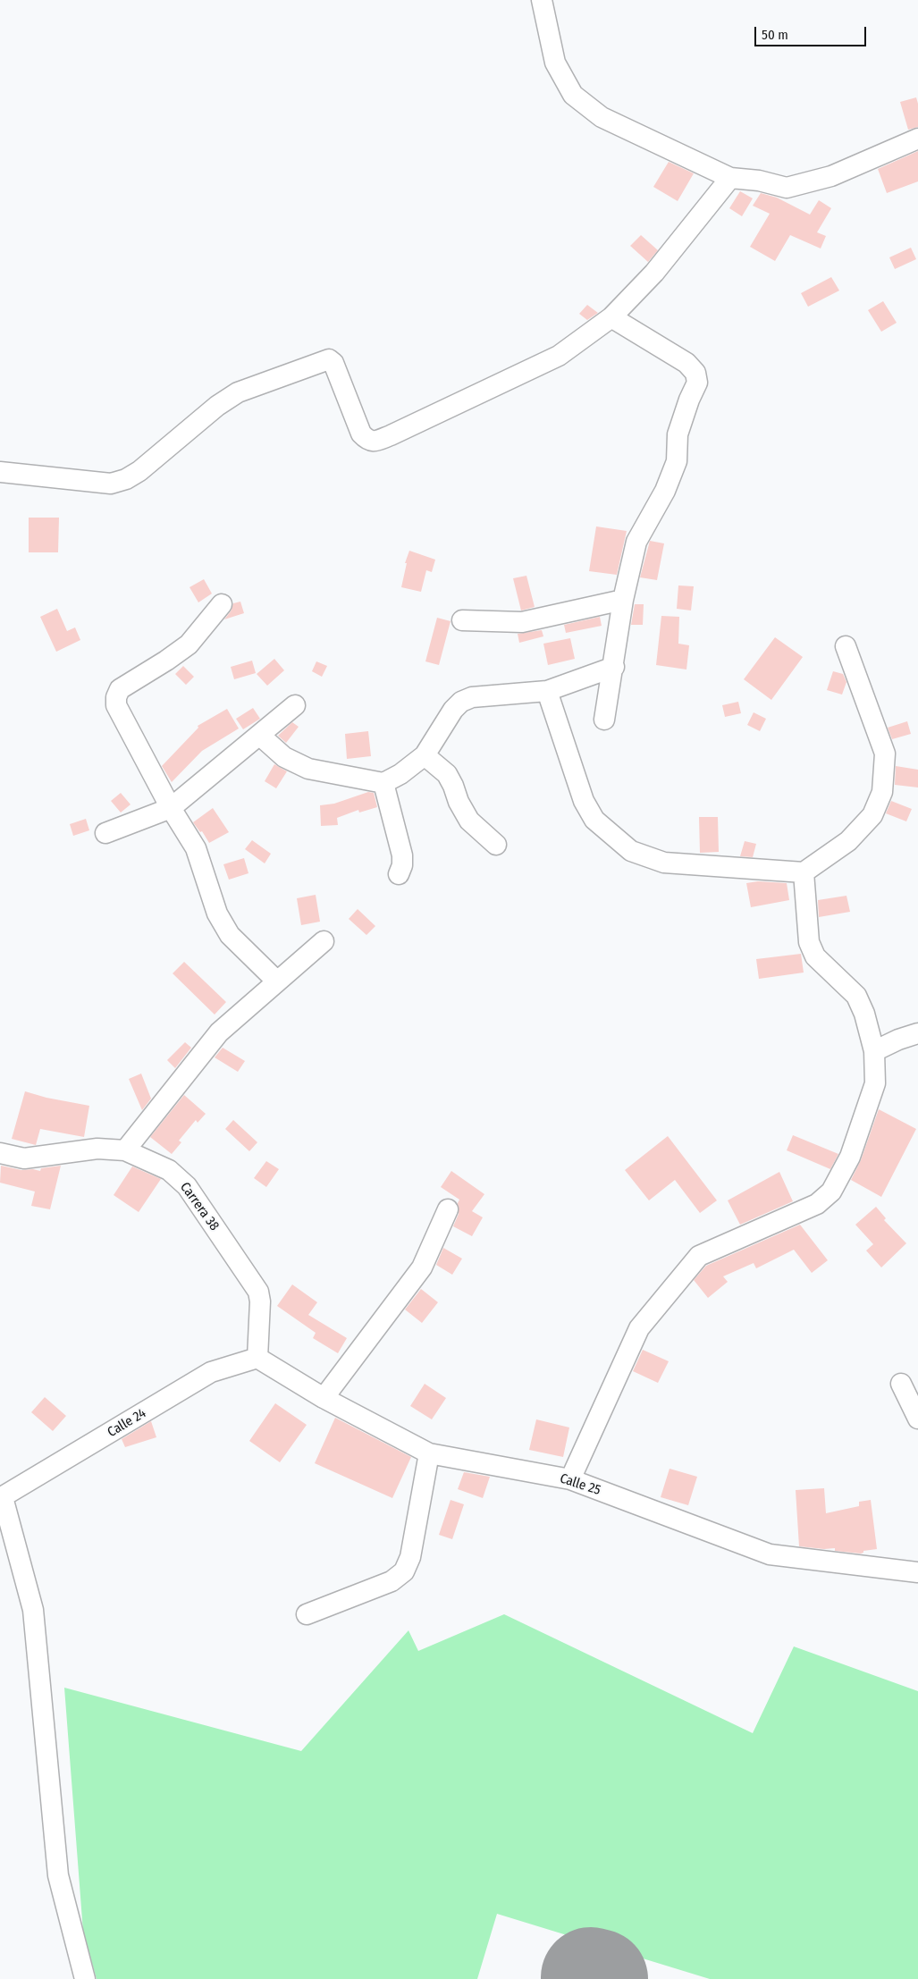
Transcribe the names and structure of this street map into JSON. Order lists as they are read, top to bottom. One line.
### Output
{"streets":{"street":["Carrera 38","Calle 24","Calle 25"]},"crossings":[["Carrera 38","Calle 24"],["Carrera 38","Calle 25"],["Calle 24","Calle 25"]],"scale_bar":"50 m"}
